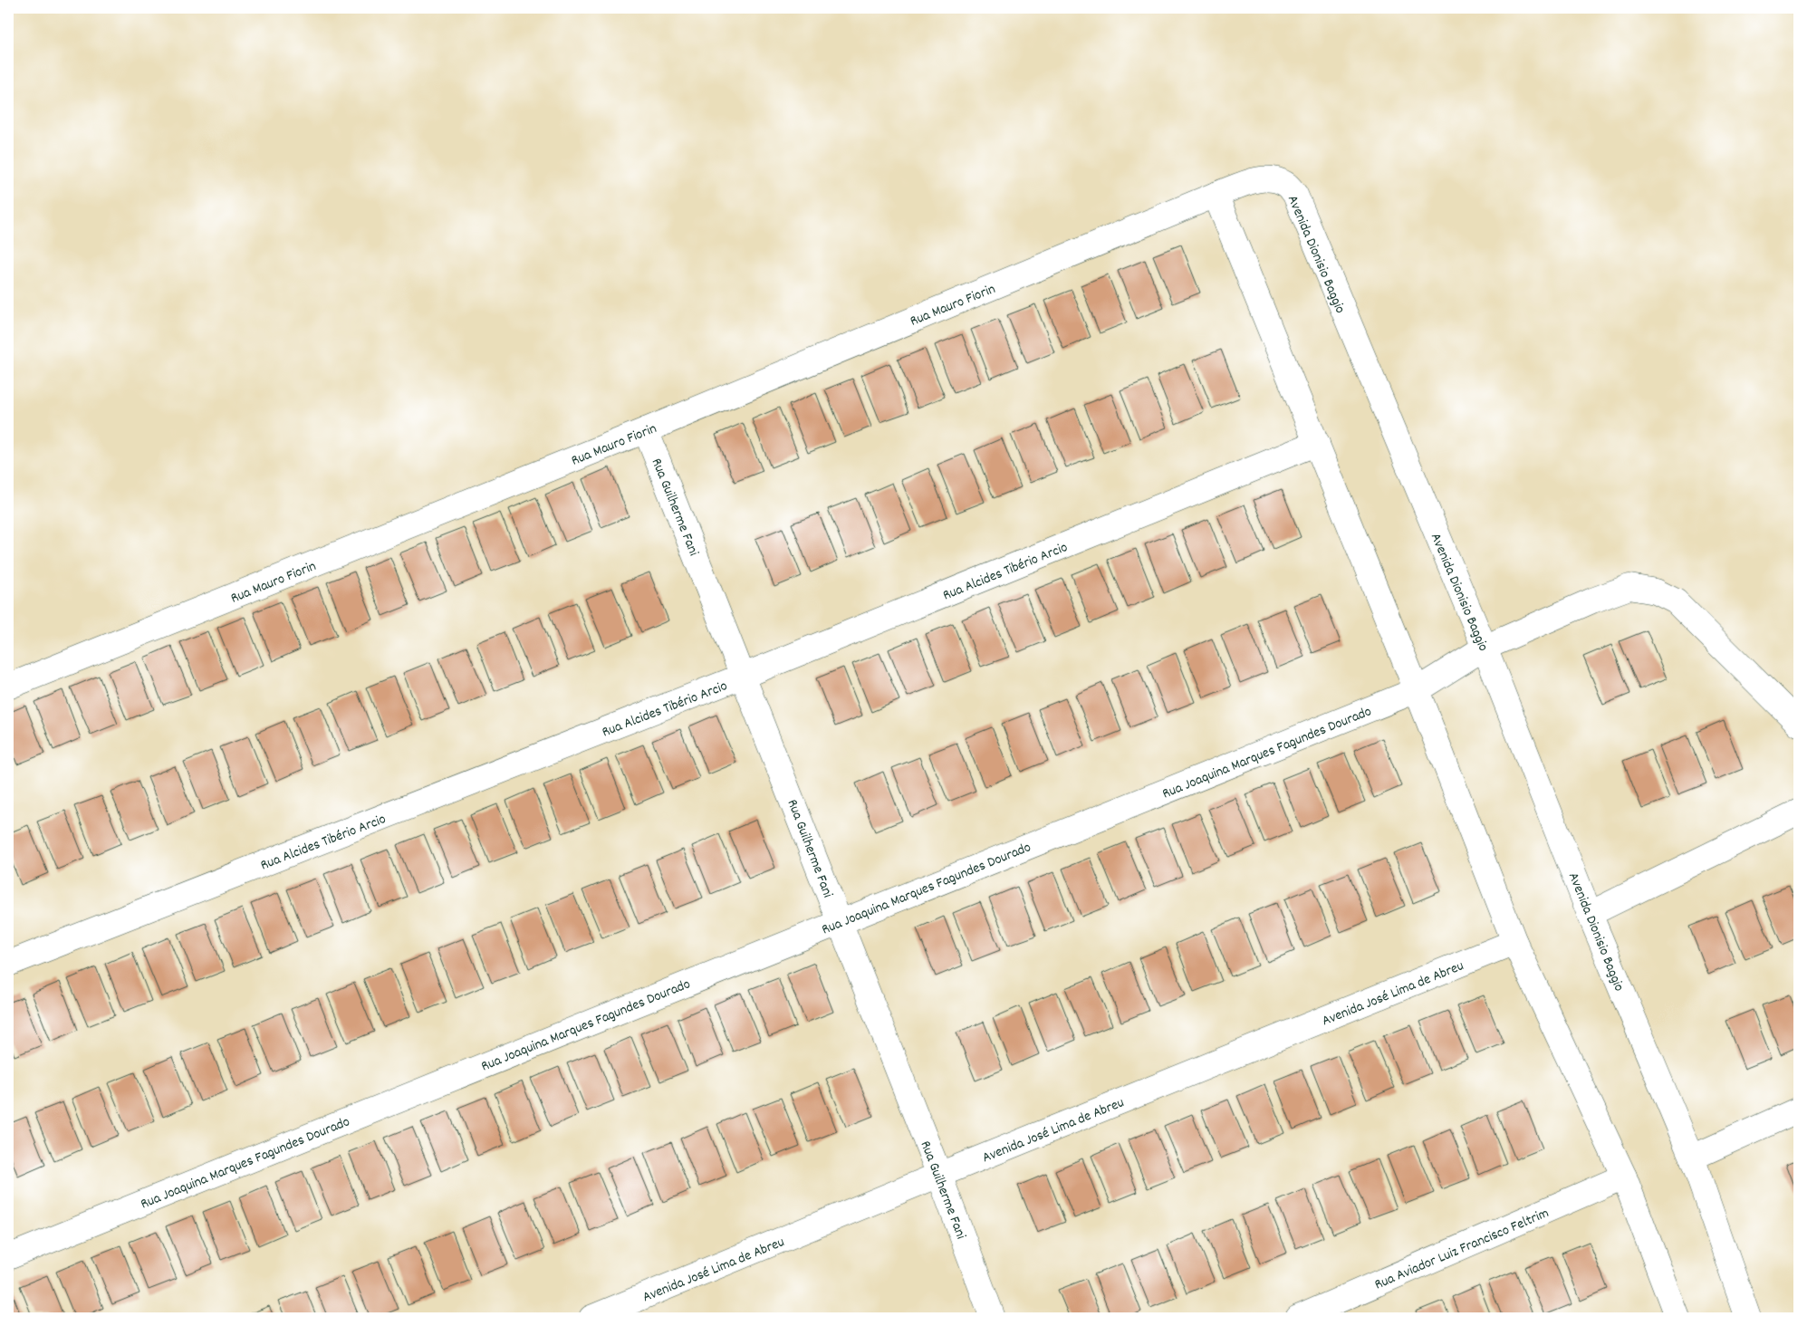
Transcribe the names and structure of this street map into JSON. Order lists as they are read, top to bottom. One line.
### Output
{"streets":{"street":["Avenida Dionisio Baggio","Rua Mauro Fiorin","Rua Guilherme Fani","Rua Alcides Tibério Arcio","Rua Joaquina Marques Fagundes Dourado","Avenida José Lima de Abreu","Rua Aviador Luiz Francisco Feltrim"]},"crossings":[["Avenida Dionisio Baggio","Rua Mauro Fiorin"],["Avenida Dionisio Baggio","Rua Joaquina Marques Fagundes Dourado"],["Rua Mauro Fiorin","Rua Guilherme Fani"],["Rua Guilherme Fani","Rua Alcides Tibério Arcio"],["Rua Guilherme Fani","Rua Joaquina Marques Fagundes Dourado"],["Rua Guilherme Fani","Avenida José Lima de Abreu"]]}
